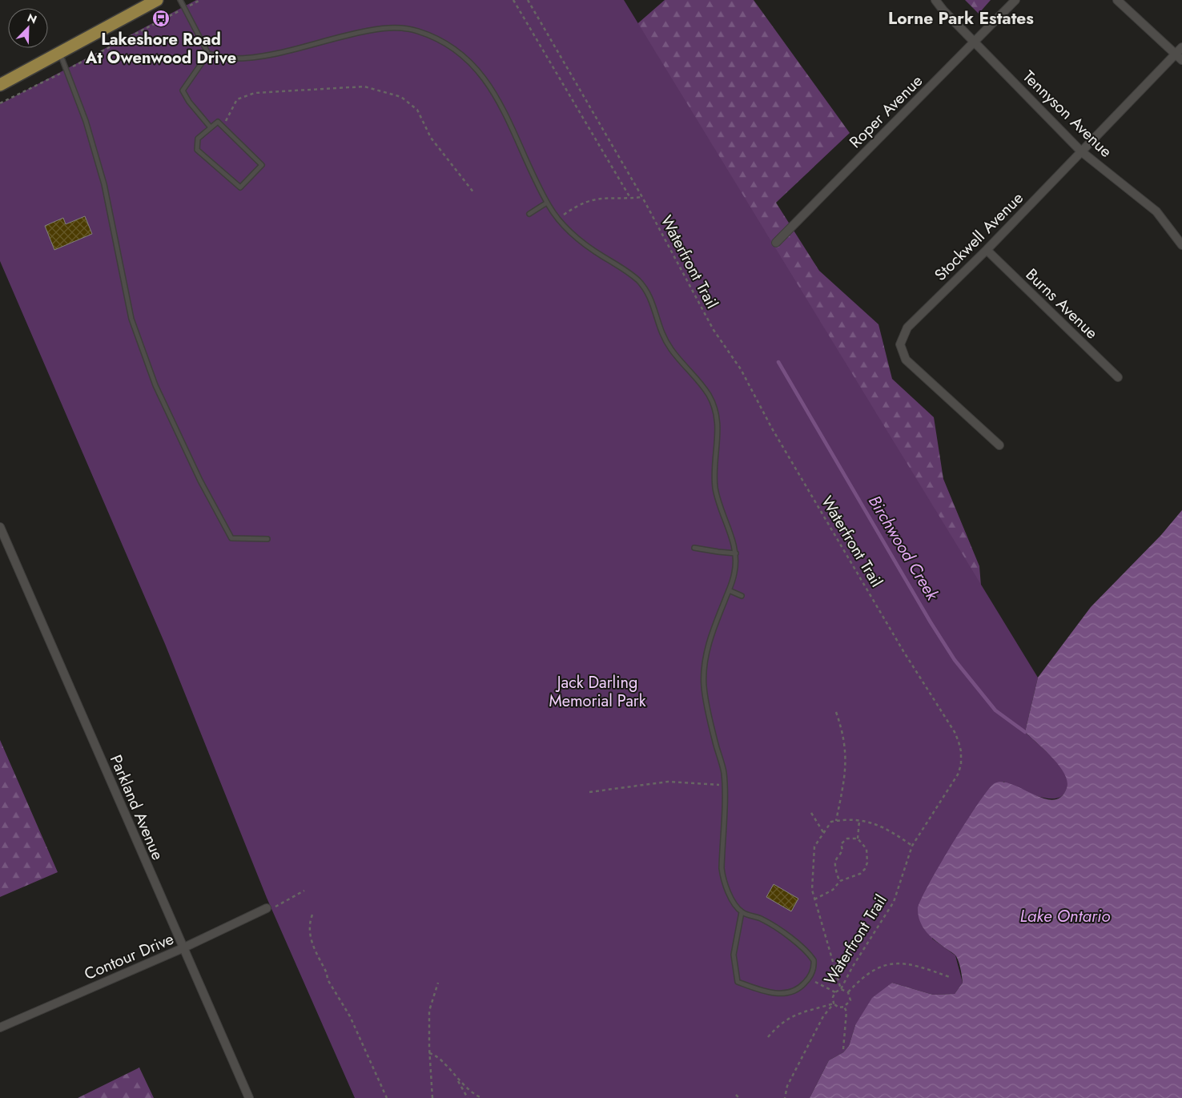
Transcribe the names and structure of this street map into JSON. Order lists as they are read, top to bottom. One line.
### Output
{"streets":{"street":["Roper Avenue","Tennyson Avenue","Stockwell Avenue","Burns Avenue","Parkland Avenue","Contour Drive"],"path":["Waterfront Trail"]},"crossings":[["Roper Avenue","Tennyson Avenue"],["Tennyson Avenue","Stockwell Avenue"],["Stockwell Avenue","Burns Avenue"],["Parkland Avenue","Contour Drive"]],"districts":["Lorne Park Estates"],"water":["Birchwood Creek","Lake Ontario"],"parks":["Jack Darling Memorial Park"],"places":{"bus stop":["Lakeshore Road At Owenwood Drive"]},"north":"top right"}
